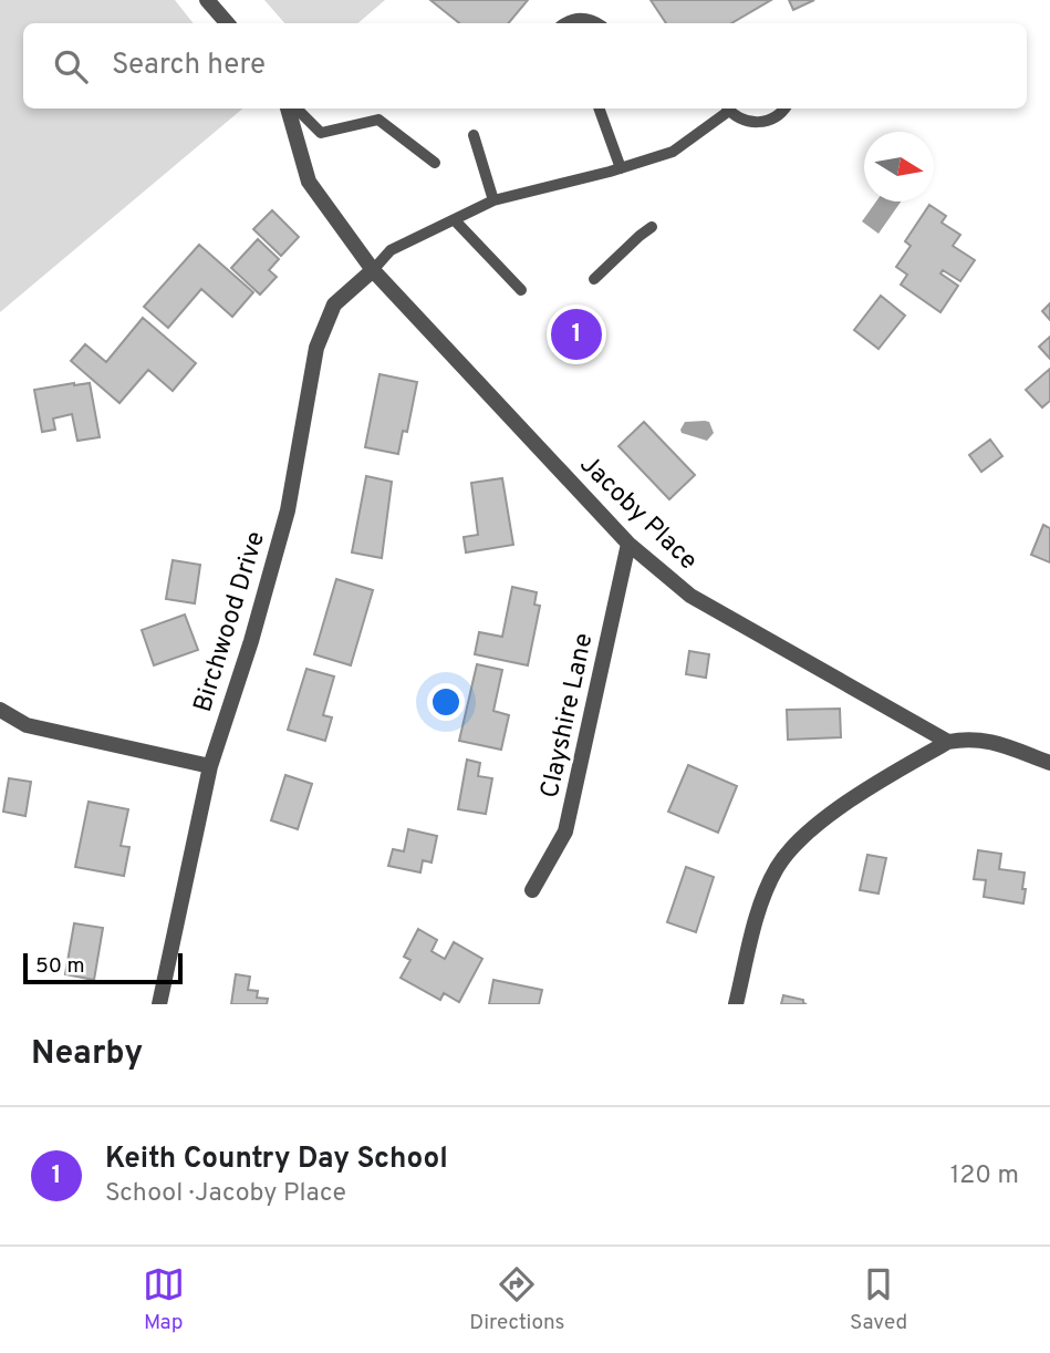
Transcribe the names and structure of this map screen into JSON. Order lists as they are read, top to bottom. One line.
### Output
{"streets":{"street":["Jacoby Place","Birchwood Drive","Clayshire Lane"]},"crossings":[["Jacoby Place","Birchwood Drive"],["Jacoby Place","Clayshire Lane"]],"scale_bar":"50 m","north":"right","page":{"search":"Search here","pins":"1","scale":"50 m","heading":"Nearby","list":[{"mark":"1","name":"Keith Country Day School","note":"School · Jacoby Place","value":"120 m"}],"nav":["Map","Directions","Saved"]}}
